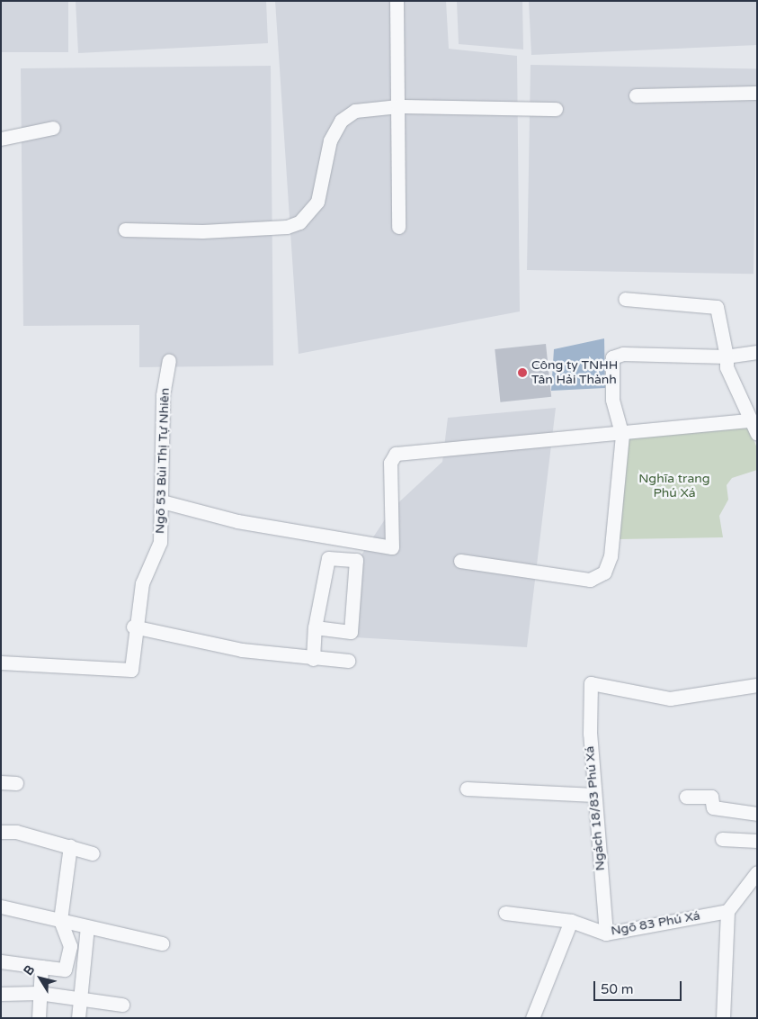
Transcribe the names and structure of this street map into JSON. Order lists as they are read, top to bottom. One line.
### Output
{"streets":{"street":["Ngõ 53 Bùi Thị Tự Nhiên","Ngách 18/83 Phú Xá","Ngõ 83 Phú Xá"]},"crossings":[["Ngách 18/83 Phú Xá","Ngõ 83 Phú Xá"]],"parks":["Nghĩa trang Phú Xá"],"places":["Công ty TNHH Tân Hải Thành"],"scale_bar":"50 m","north":"top left"}
